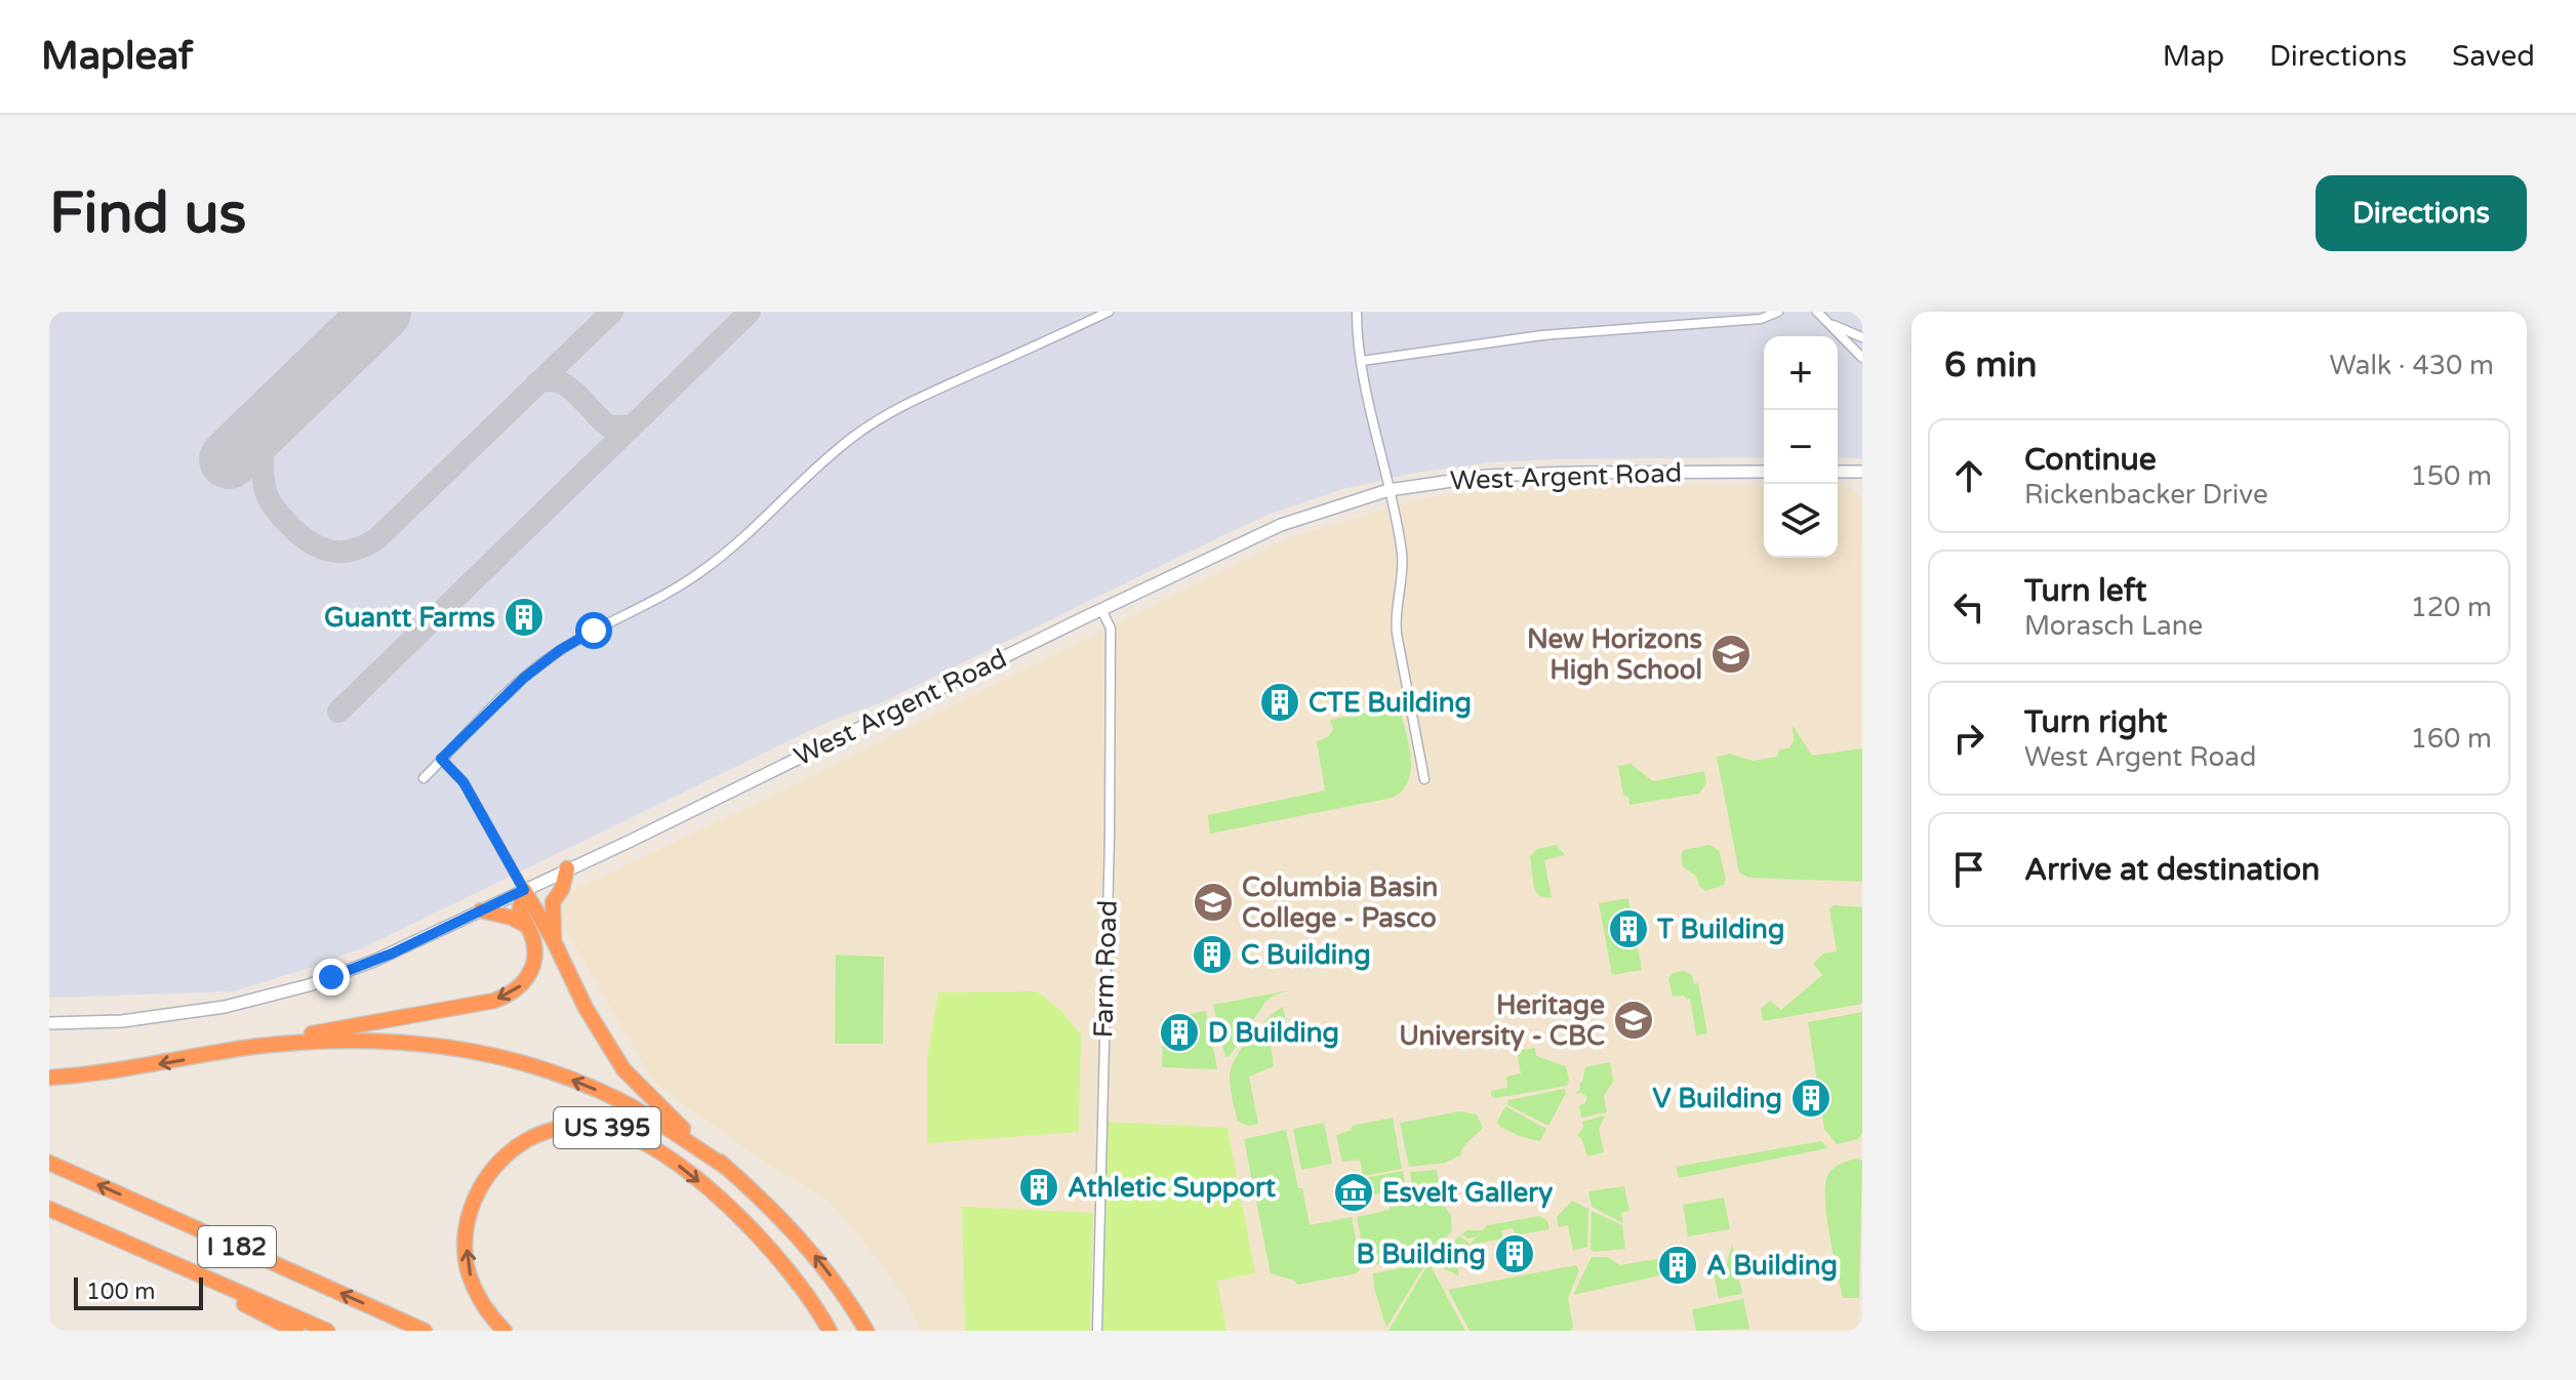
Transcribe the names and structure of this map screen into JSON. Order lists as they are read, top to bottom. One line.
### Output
{"streets":{"highway":["US 395","I 182"],"main road":["West Argent Road"],"street":["Farm Road"]},"crossings":[["West Argent Road","Farm Road"]],"places":{"building":["Guantt Farms","CTE Building","T Building","C Building","D Building","V Building","Athletic Support","B Building","A Building"],"school or university":["New Horizons High School","Columbia Basin College - Pasco","Heritage University - CBC"],"museum":["Esvelt Gallery"]},"scale_bar":"100 m","page":{"header":"Mapleaf","nav":["Map","Directions","Saved"],"buttons":"Directions","title":"Find us","heading":["6 min","Walk · 430 m"],"map_buttons":["+","−"],"list":[["Continue","Rickenbacker Drive","150 m"],["Turn left","Morasch Lane","120 m"],["Turn right","West Argent Road","160 m"],"Arrive at destination"],"scale":"100 m"}}
